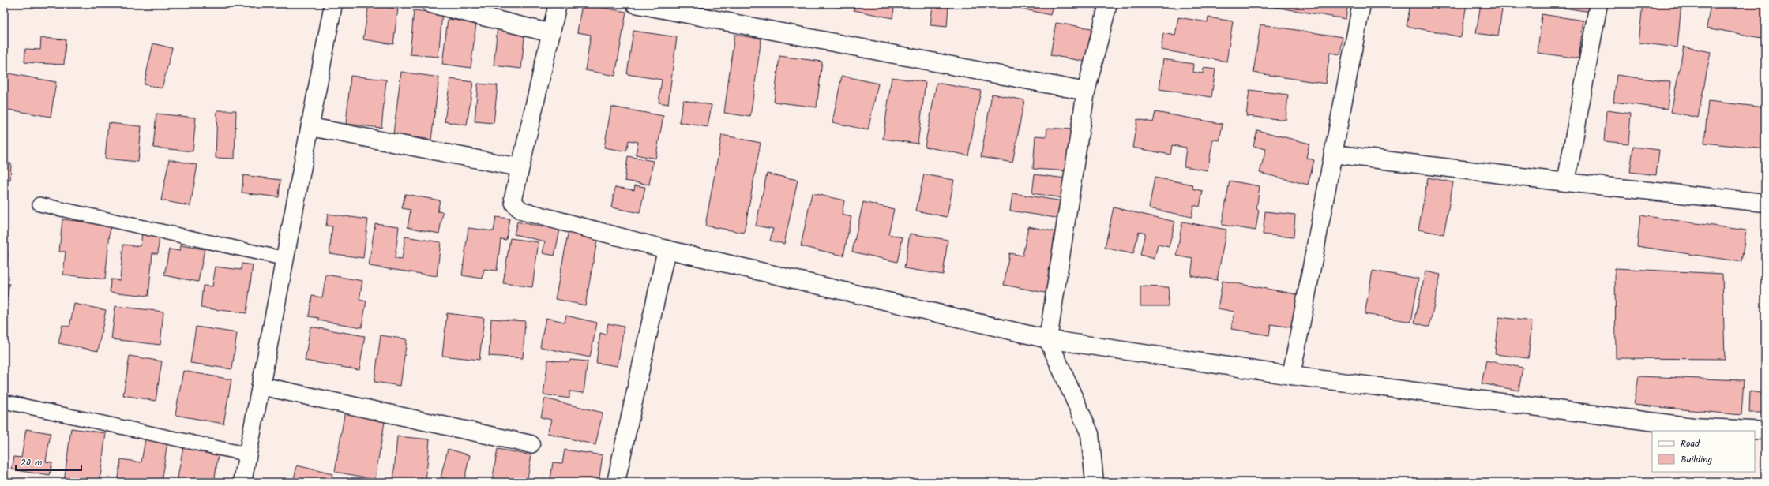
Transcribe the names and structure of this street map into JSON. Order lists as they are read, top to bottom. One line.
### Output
{"legend":["Road","Building"],"scale_bar":"20 m"}
